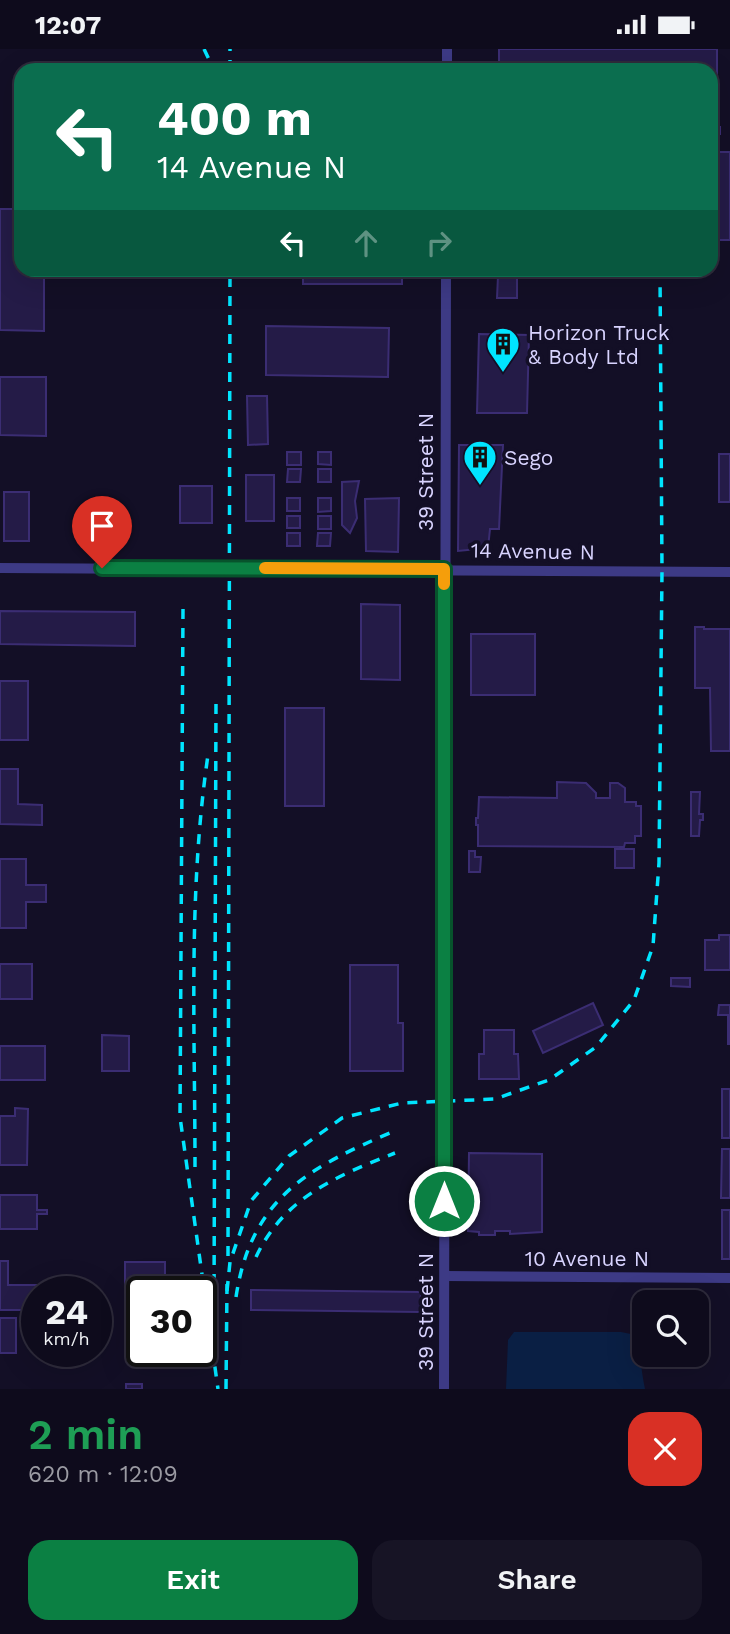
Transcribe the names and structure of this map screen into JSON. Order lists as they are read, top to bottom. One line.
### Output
{"streets":{"street":["39 Street N","14 Avenue N","10 Avenue N"]},"crossings":[["39 Street N","14 Avenue N"],["39 Street N","10 Avenue N"]],"places":{"building":["Horizon Truck & Body Ltd","Sego"]},"page":{"status":"12:07","turn":["400 m","14 Avenue N"],"speed":"24 km/h","limit":"30","heading":["2 min","620 m · 12:09"],"buttons":["Exit","Share"]}}
